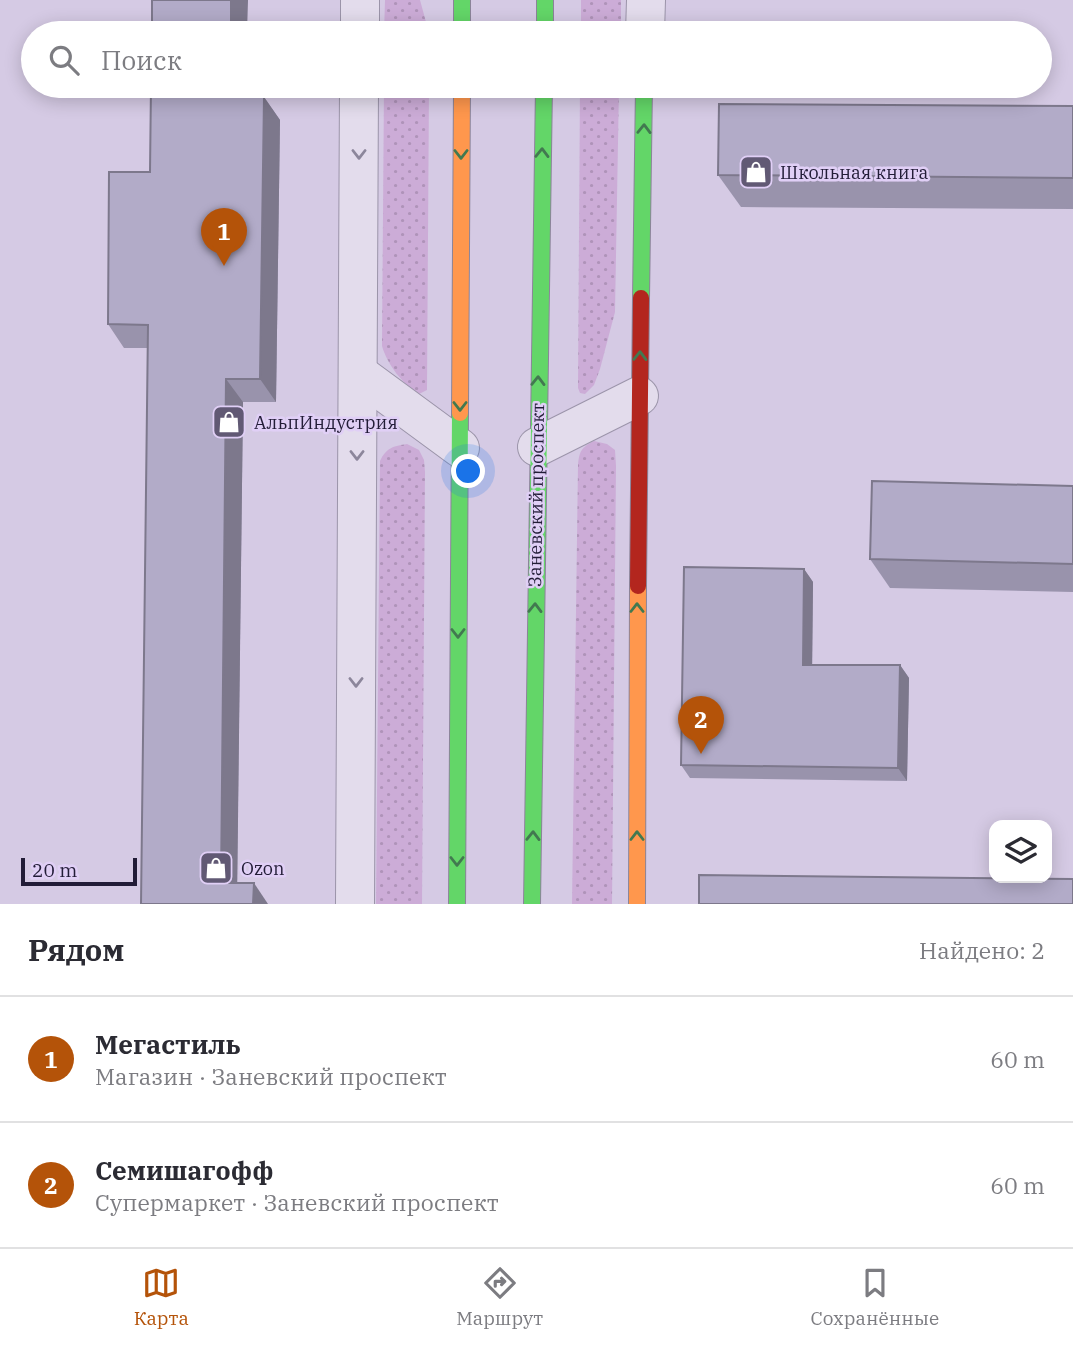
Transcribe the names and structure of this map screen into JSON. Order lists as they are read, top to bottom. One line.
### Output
{"streets":{"main road":["Заневский проспект"]},"places":{"shop":["Школьная книга","АльпИндустрия","Ozon"]},"scale_bar":"20 m","page":{"search":"Поиск","pins":["1","2"],"scale":"20 m","heading":["Рядом","Найдено: 2"],"list":[{"mark":"1","name":"Мегастиль","note":"Магазин · Заневский проспект","value":"60 m"},{"mark":"2","name":"Семишагофф","note":"Супермаркет · Заневский проспект","value":"60 m"}],"nav":["Карта","Маршрут","Сохранённые"]}}
